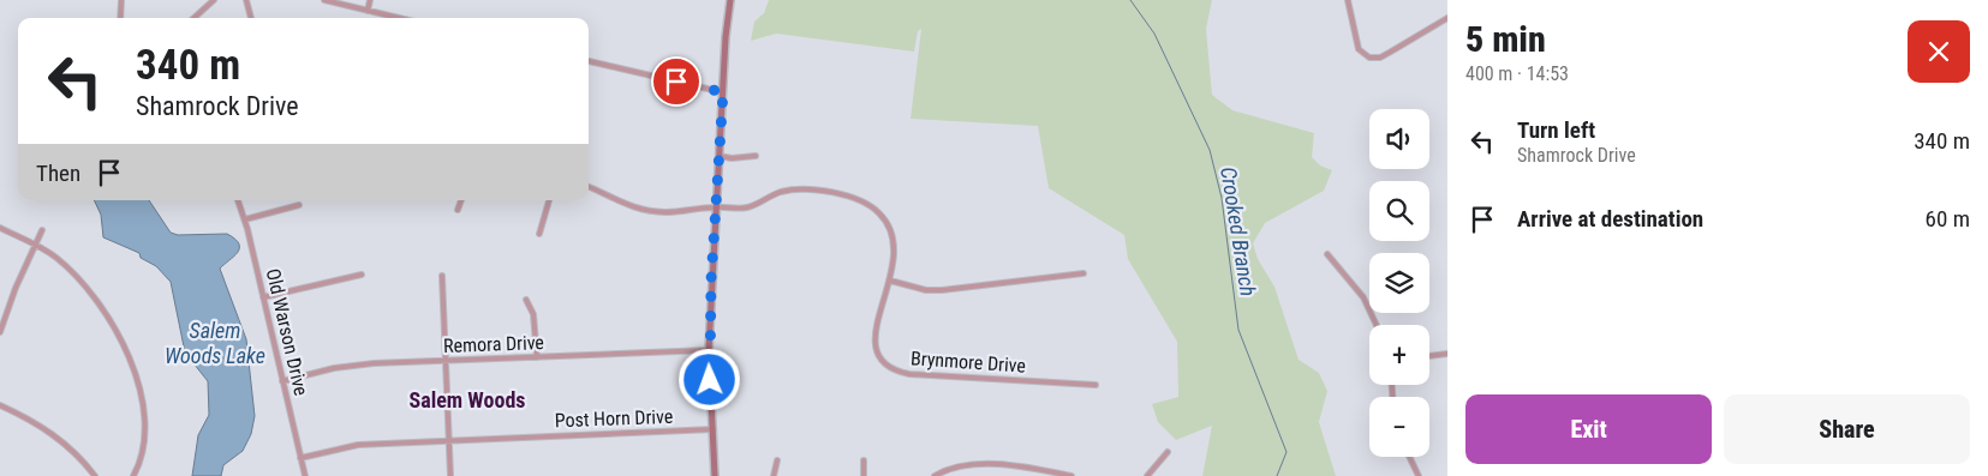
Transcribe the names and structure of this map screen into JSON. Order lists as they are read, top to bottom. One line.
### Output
{"streets":{"street":["Old Warson Drive","Remora Drive","Brynmore Drive","Post Horn Drive"]},"crossings":[["Old Warson Drive","Remora Drive"],["Old Warson Drive","Post Horn Drive"]],"districts":["Salem Woods"],"water":["Crooked Branch","Salem Woods Lake"],"page":{"heading":["5 min","400 m · 14:53"],"turn":["340 m","Shamrock Drive"],"list":[{"name":"Turn left","note":"Shamrock Drive","value":"340 m"},{"name":"Arrive at destination","value":"60 m"}],"map_buttons":["+","−"],"then":"Then","buttons":["Exit","Share"]}}
